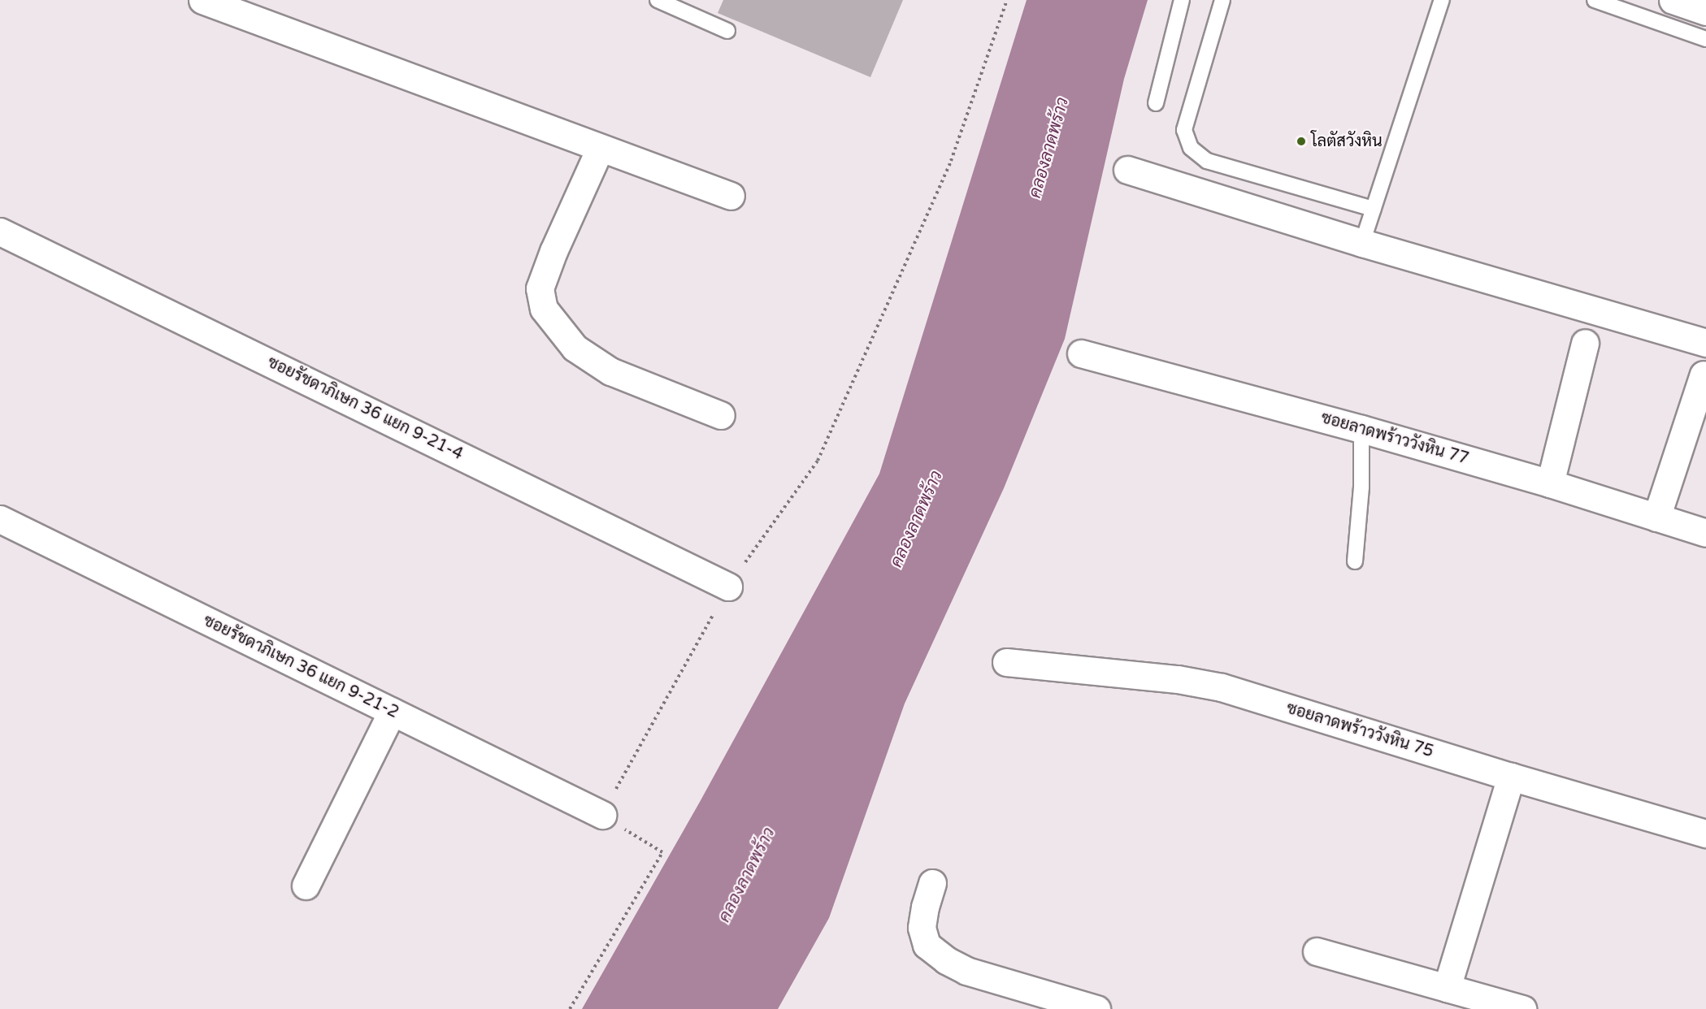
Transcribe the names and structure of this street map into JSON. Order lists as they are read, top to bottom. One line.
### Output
{"streets":{"street":["ซอยรัชดาภิเษก 36 แยก 9-21-4","ซอยลาดพร้าววังหิน 77","ซอยรัชดาภิเษก 36 แยก 9-21-2","ซอยลาดพร้าววังหิน 75"]},"water":["คลองลาดพร้าว"],"places":["โลตัสวังหิน"]}
